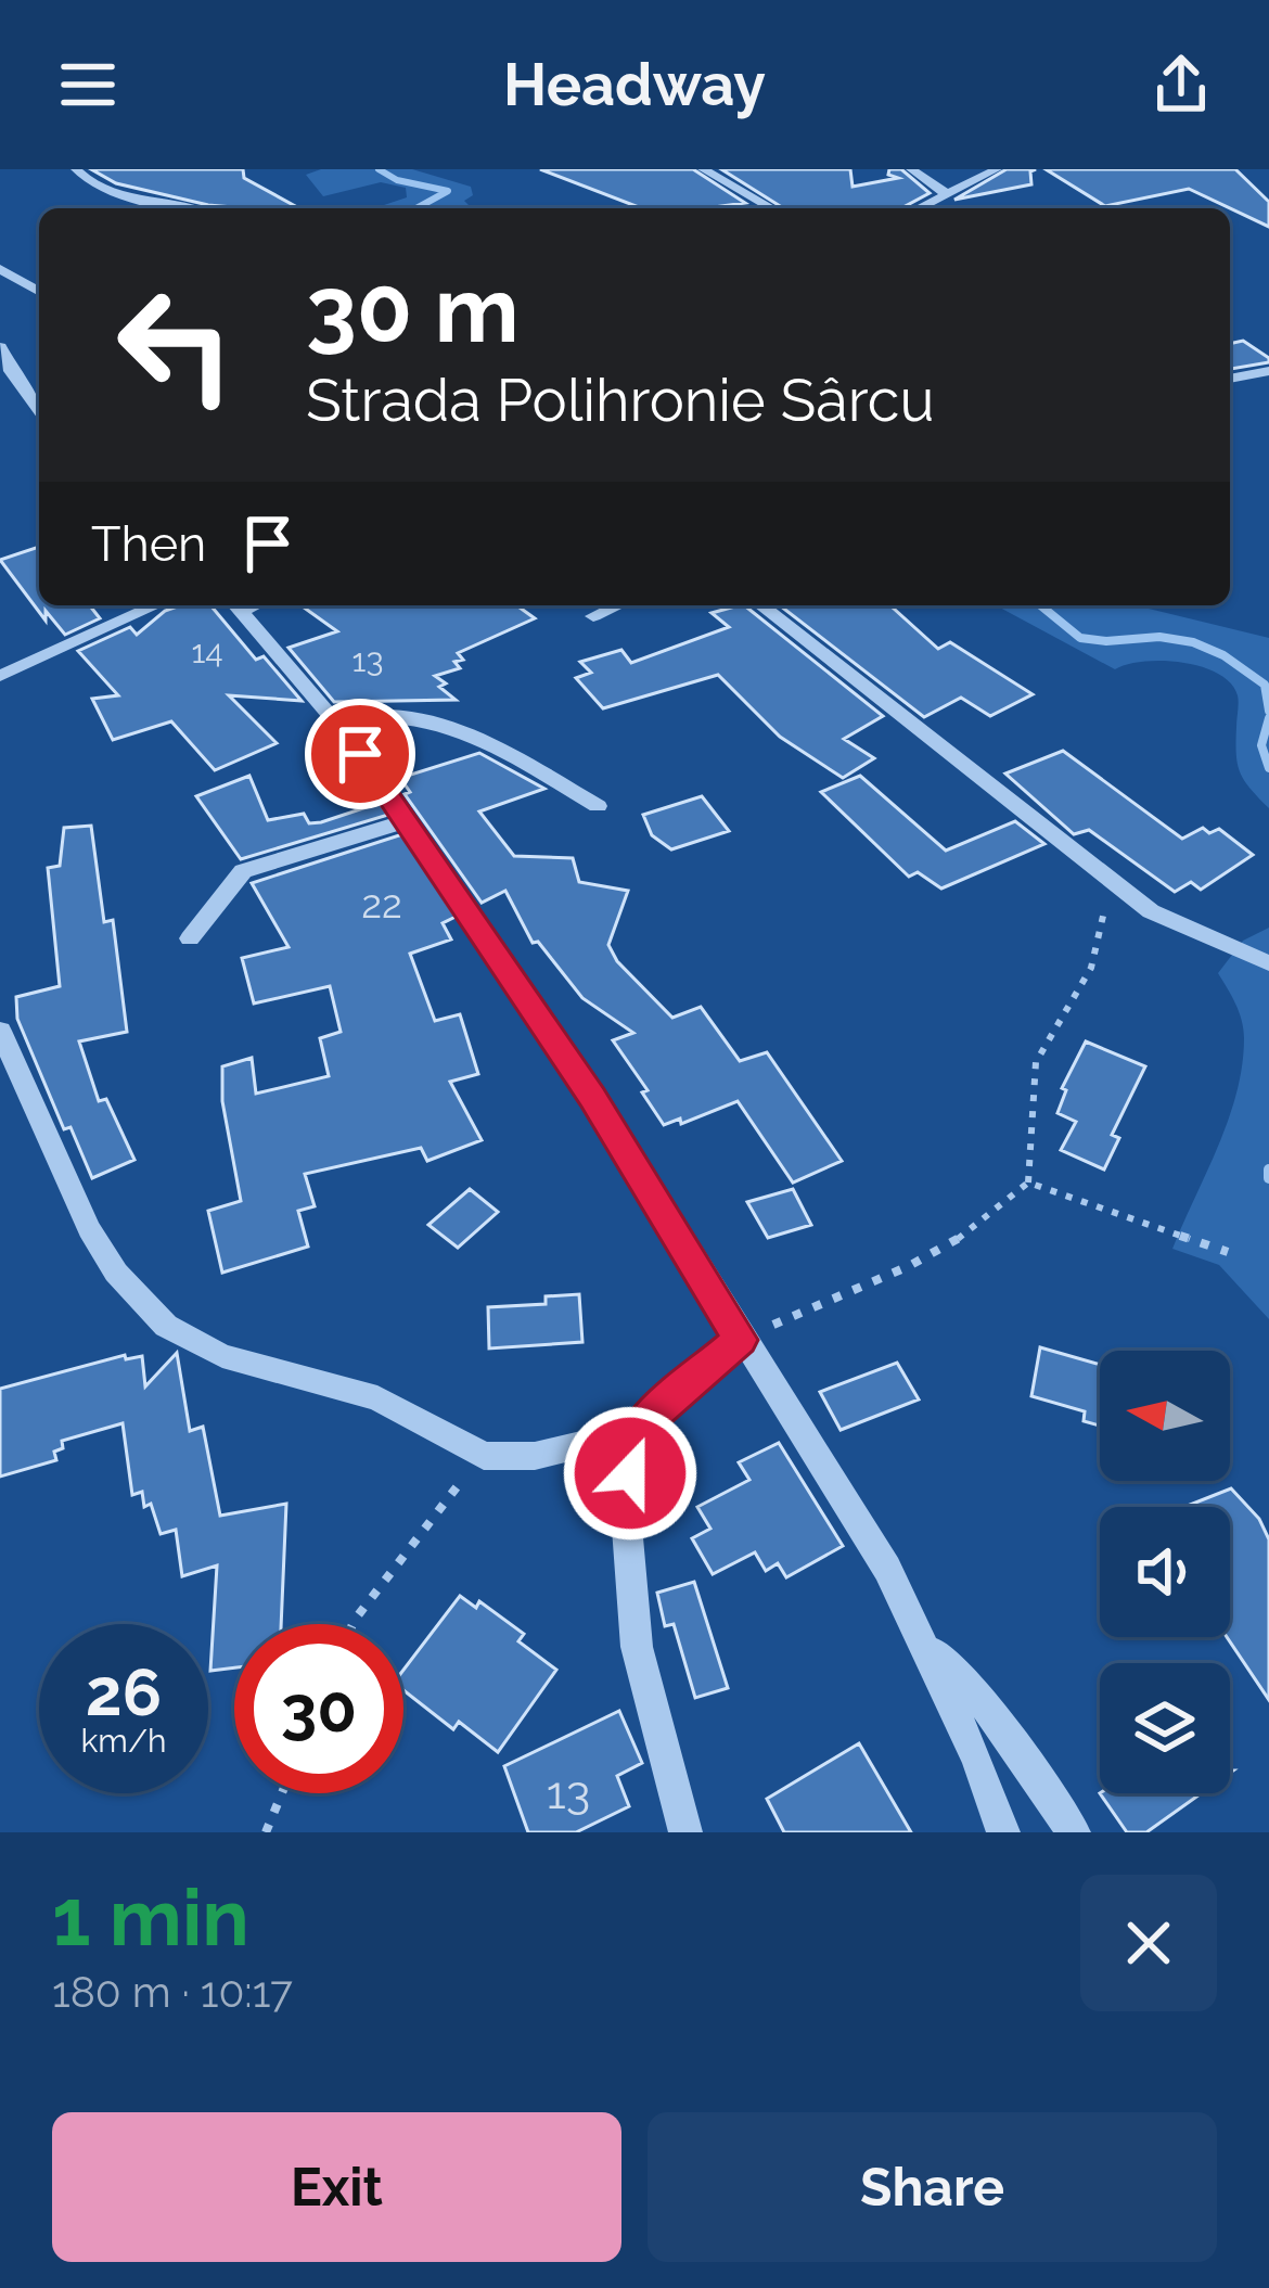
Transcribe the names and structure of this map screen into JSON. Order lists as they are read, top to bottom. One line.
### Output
{"house_numbers":["14","13","22","13"],"north":"left","page":{"header":"Headway","turn":["30 m","Strada Polihronie Sârcu"],"then":"Then","speed":"26 km/h","limit":"30","heading":["1 min","180 m · 10:17"],"buttons":["Exit","Share"]}}
